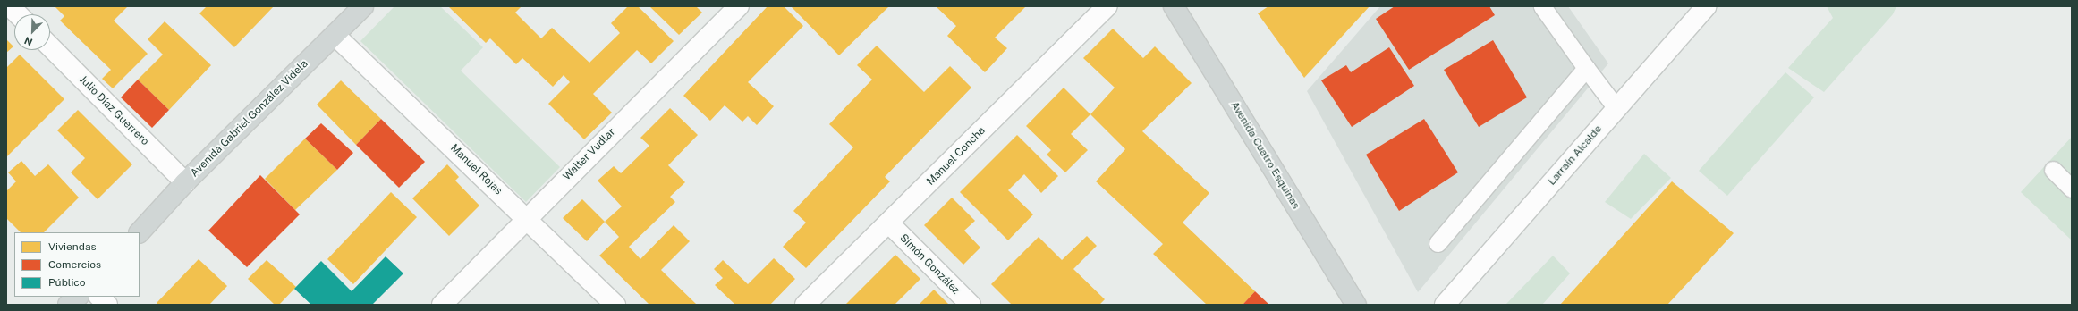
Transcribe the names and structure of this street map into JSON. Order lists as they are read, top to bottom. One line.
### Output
{"streets":{"main road":["Avenida Gabriel González Videla","Avenida Cuatro Esquinas"],"street":["Julio Díaz Guerrero","Walter Vudlar","Larraín Alcalde","Manuel Concha","Manuel Rojas","Simón González"]},"crossings":[["Julio Díaz Guerrero","Avenida Gabriel González Videla"],["Avenida Gabriel González Videla","Manuel Rojas"],["Walter Vudlar","Manuel Rojas"],["Manuel Concha","Simón González"]],"legend":["Viviendas","Comercios","Público"],"north":"bottom left"}
